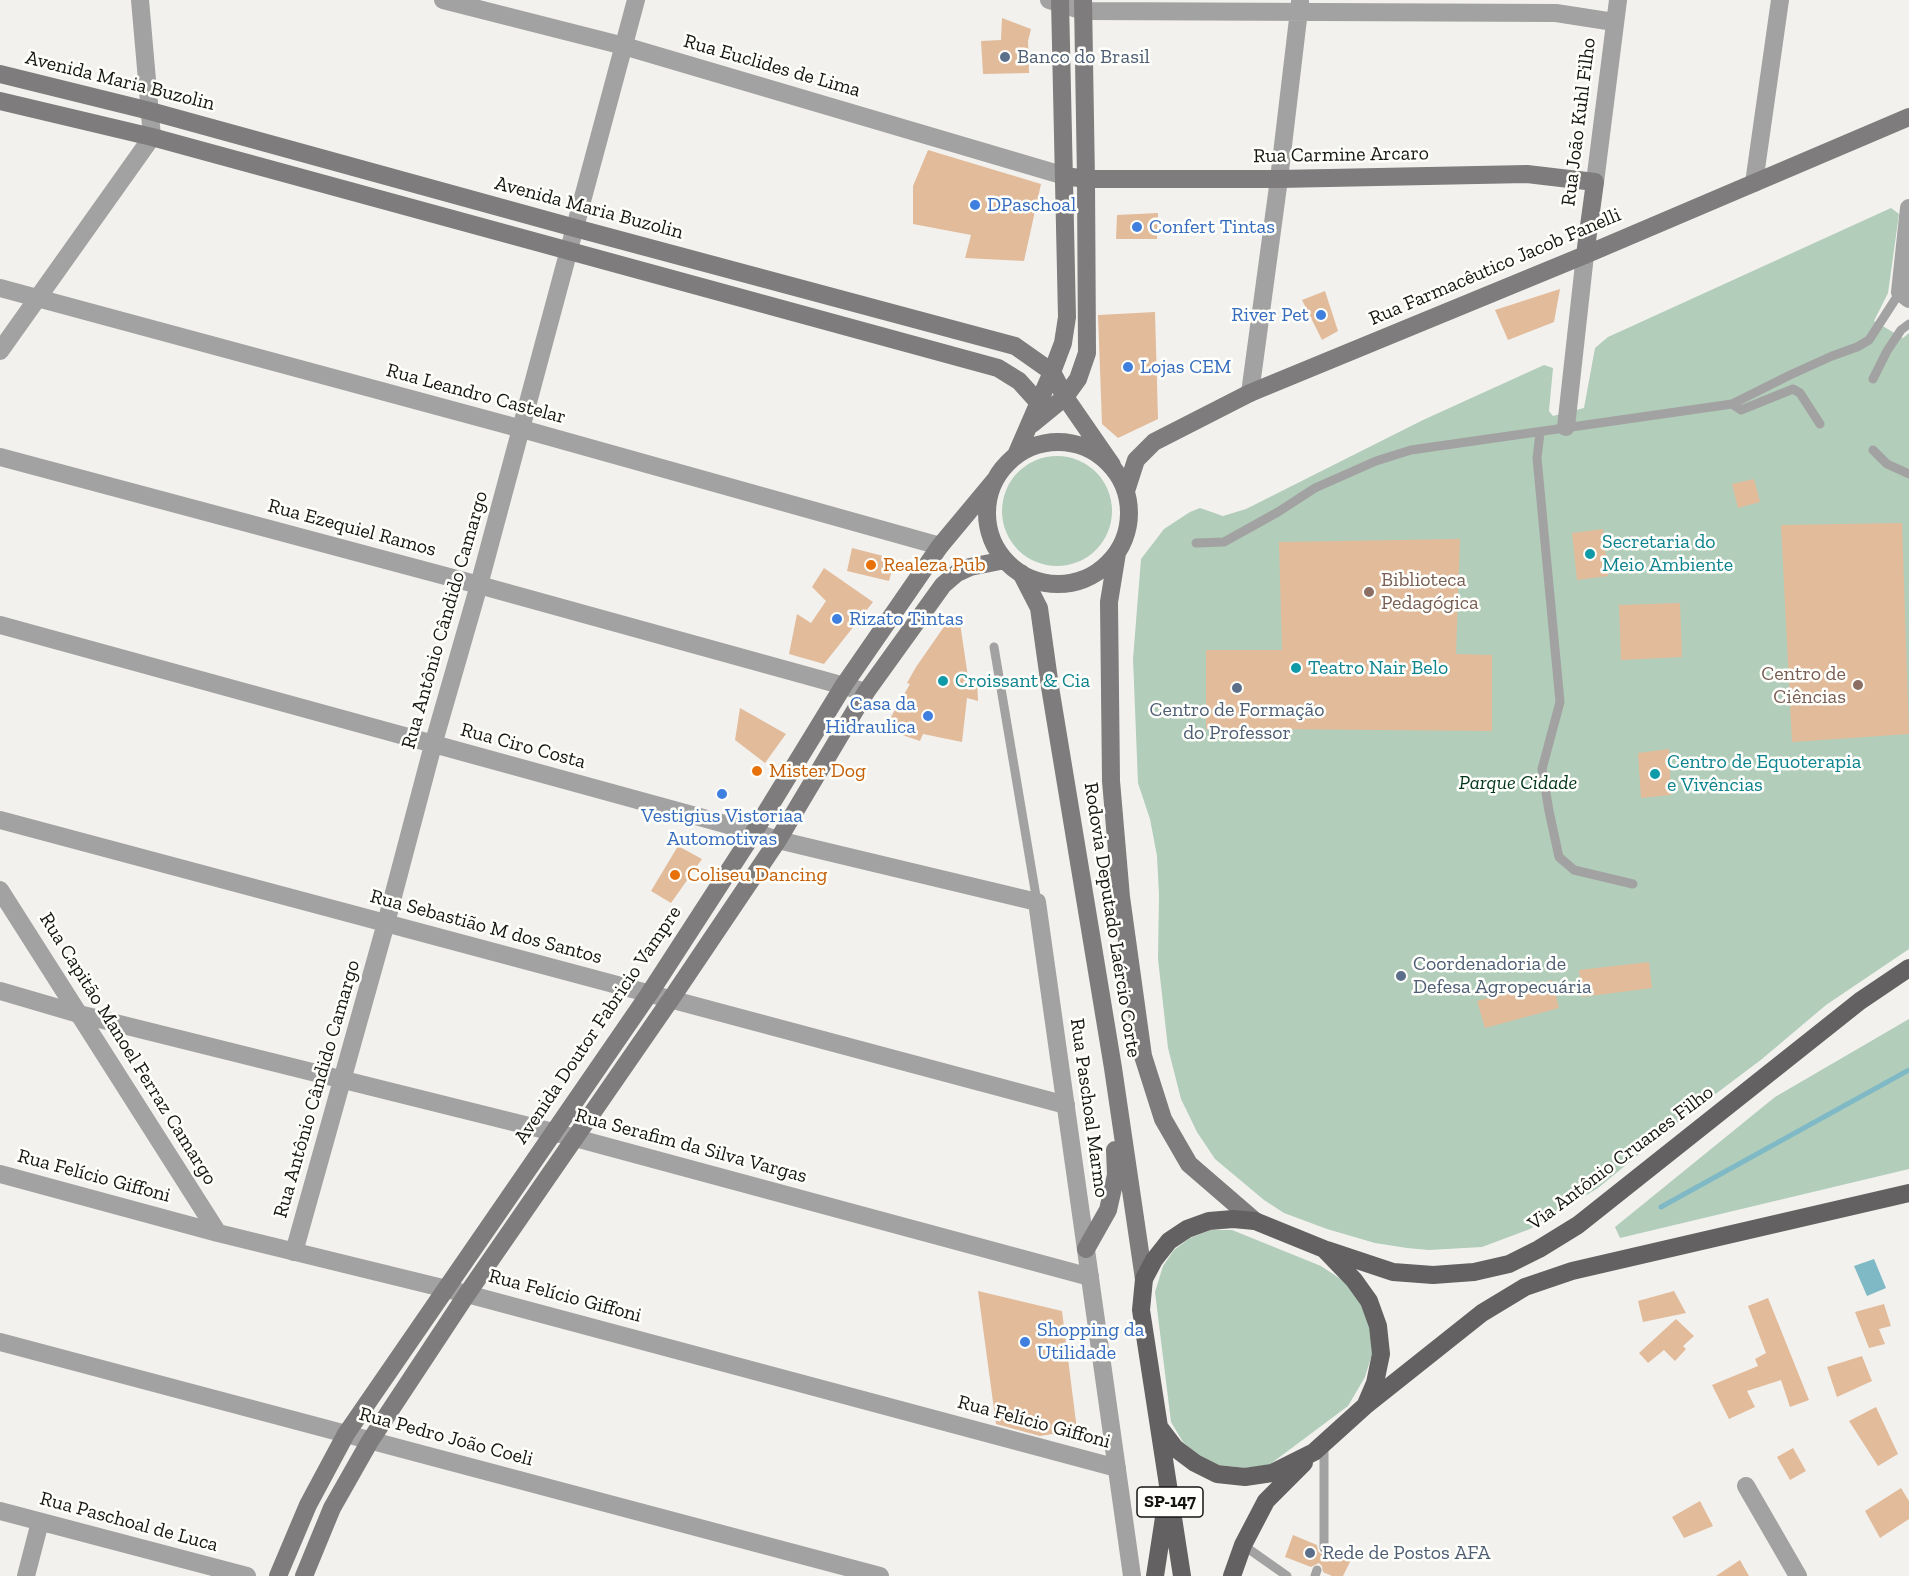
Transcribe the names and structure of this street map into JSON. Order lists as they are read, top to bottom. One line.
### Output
{"streets":{"main road":["Rua Euclides de Lima","Avenida Maria Buzolin","Rua João Kuhl Filho","Rua Carmine Arcaro","Rua Farmacêutico Jacob Fanelli","Rodovia Deputado Laércio Corte","Avenida Doutor Fabricio Vampre","Via Antônio Cruanes Filho","SP-147"],"street":["Rua Leandro Castelar","Rua Ezequiel Ramos","Rua Antônio Cândido Camargo","Rua Ciro Costa","Rua Sebastião M dos Santos","Rua Capitão Manoel Ferraz Camargo","Rua Paschoal Marmo","Rua Serafim da Silva Vargas","Rua Felício Giffoni","Rua Pedro João Coeli","Rua Paschoal de Luca"]},"crossings":[["Rua Euclides de Lima","Rua Carmine Arcaro"],["Rua Euclides de Lima","Rua Antônio Cândido Camargo"],["Avenida Maria Buzolin","Rua Farmacêutico Jacob Fanelli"],["Avenida Maria Buzolin","Rua Antônio Cândido Camargo"],["Avenida Maria Buzolin","Rodovia Deputado Laércio Corte"],["Avenida Maria Buzolin","Avenida Doutor Fabricio Vampre"],["Rua João Kuhl Filho","Rua Carmine Arcaro"],["Rua João Kuhl Filho","Rua Farmacêutico Jacob Fanelli"],["Rua Farmacêutico Jacob Fanelli","Rodovia Deputado Laércio Corte"],["Rua Farmacêutico Jacob Fanelli","Avenida Doutor Fabricio Vampre"],["Rua Leandro Castelar","Rua Antônio Cândido Camargo"],["Rua Leandro Castelar","Avenida Doutor Fabricio Vampre"],["Rua Ezequiel Ramos","Rua Antônio Cândido Camargo"],["Rua Ezequiel Ramos","Avenida Doutor Fabricio Vampre"],["Rua Antônio Cândido Camargo","Rua Ciro Costa"],["Rua Antônio Cândido Camargo","Rua Sebastião M dos Santos"],["Rua Antônio Cândido Camargo","Rua Serafim da Silva Vargas"],["Rua Antônio Cândido Camargo","Rua Felício Giffoni"],["Rua Ciro Costa","Avenida Doutor Fabricio Vampre"],["Rua Ciro Costa","Rua Paschoal Marmo"],["Rodovia Deputado Laércio Corte","Avenida Doutor Fabricio Vampre"],["Rodovia Deputado Laércio Corte","Via Antônio Cruanes Filho"],["Rua Sebastião M dos Santos","Avenida Doutor Fabricio Vampre"],["Rua Sebastião M dos Santos","Rua Paschoal Marmo"],["Avenida Doutor Fabricio Vampre","Rua Serafim da Silva Vargas"],["Avenida Doutor Fabricio Vampre","Rua Felício Giffoni"],["Avenida Doutor Fabricio Vampre","Rua Pedro João Coeli"],["Rua Capitão Manoel Ferraz Camargo","Rua Serafim da Silva Vargas"],["Rua Capitão Manoel Ferraz Camargo","Rua Felício Giffoni"],["Rua Paschoal Marmo","Rua Serafim da Silva Vargas"],["Rua Paschoal Marmo","Rua Felício Giffoni"]],"parks":["Parque Cidade"],"places":["Banco do Brasil","DPaschoal","Confert Tintas","River Pet","Lojas CEM","Secretaria do Meio Ambiente","Realeza Pub","Biblioteca Pedagógica","Rizato Tintas","Teatro Nair Belo","Croissant & Cia","Centro de Ciências","Centro de Formação do Professor","Casa da Hidraulica","Mister Dog","Centro de Equoterapia e Vivências","Vestigius Vistoriaa Automotivas","Coliseu Dancing","Coordenadoria de Defesa Agropecuária","Shopping da Utilidade","Rede de Postos AFA"]}
